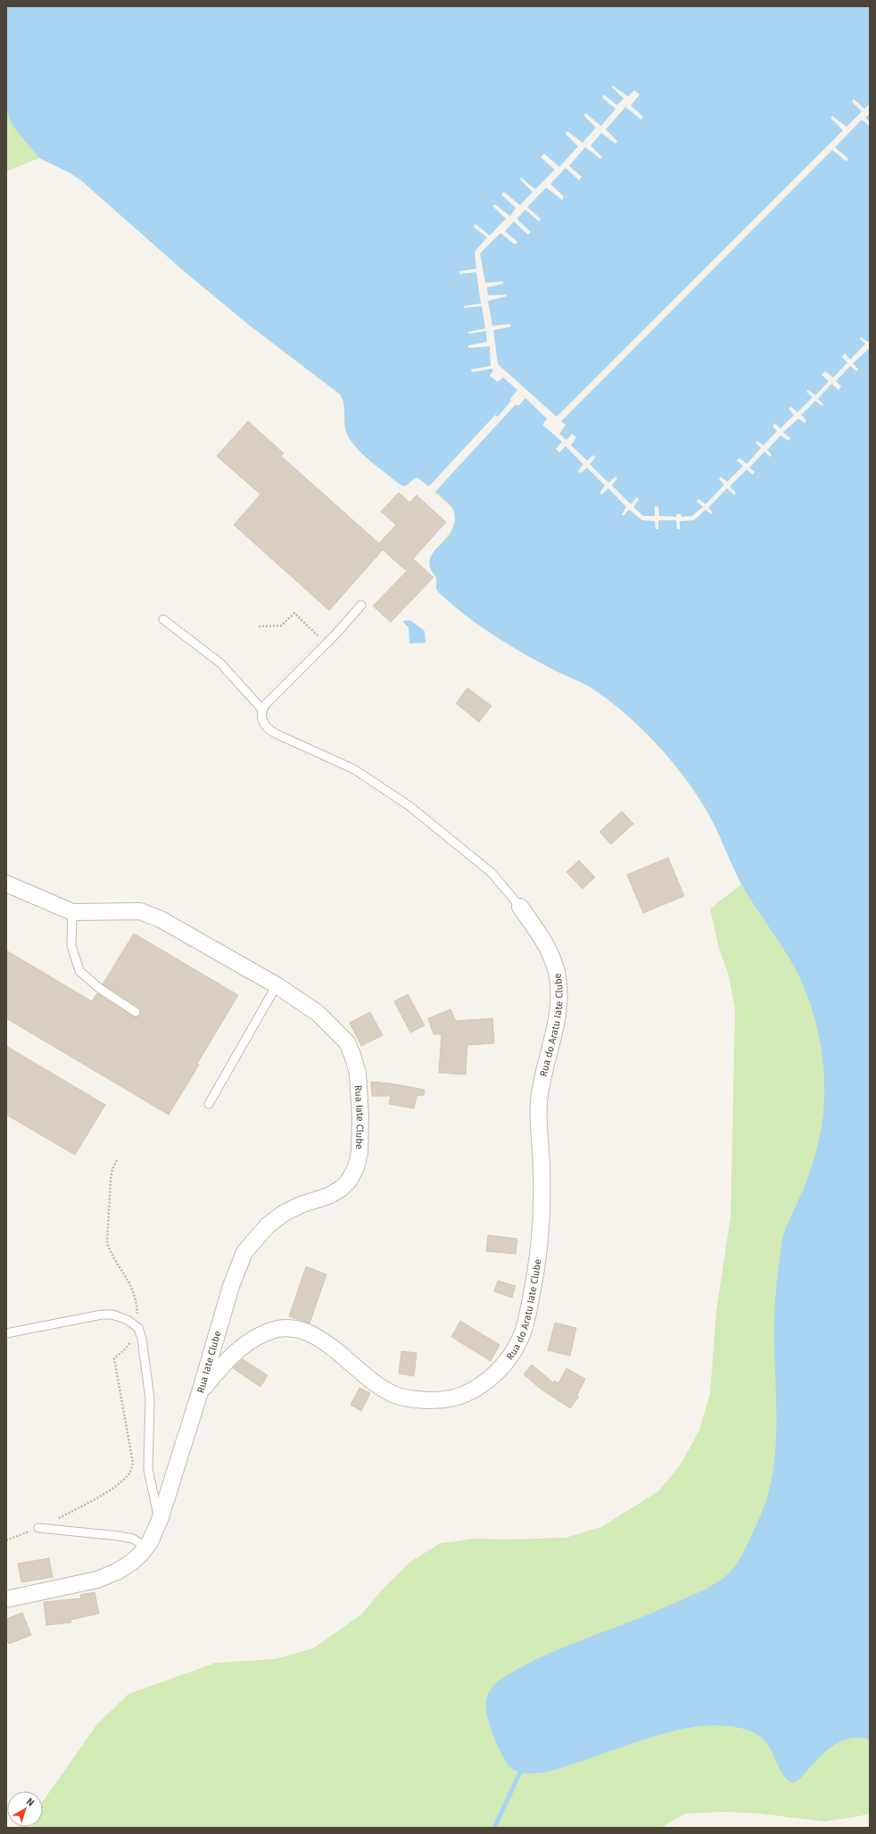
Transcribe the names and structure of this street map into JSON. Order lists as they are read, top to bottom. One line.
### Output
{"streets":{"street":["Rua do Aratu Iate Clube","Rua Iate Clube"]},"crossings":[["Rua do Aratu Iate Clube","Rua Iate Clube"]],"north":"top right"}
